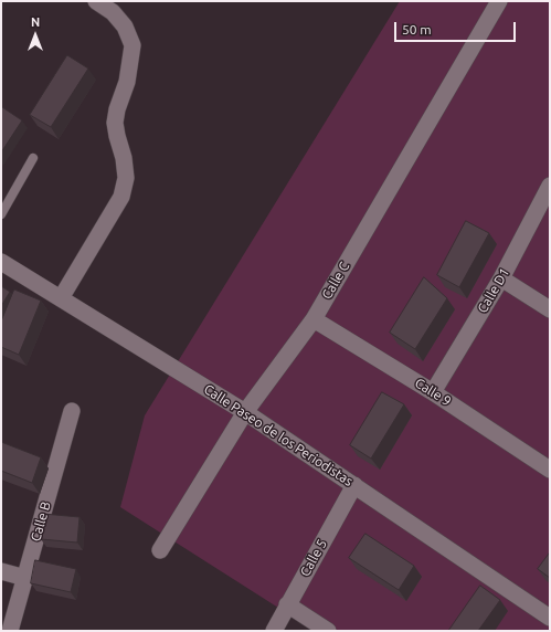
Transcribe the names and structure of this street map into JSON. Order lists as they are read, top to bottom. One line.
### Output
{"streets":{"street":["Calle C","Calle D1","Calle 9","Calle Paseo de los Periodistas","Calle B","Calle 5"]},"crossings":[["Calle C","Calle 9"],["Calle C","Calle Paseo de los Periodistas"],["Calle D1","Calle 9"],["Calle Paseo de los Periodistas","Calle 5"]],"scale_bar":"50 m","north":"top"}
